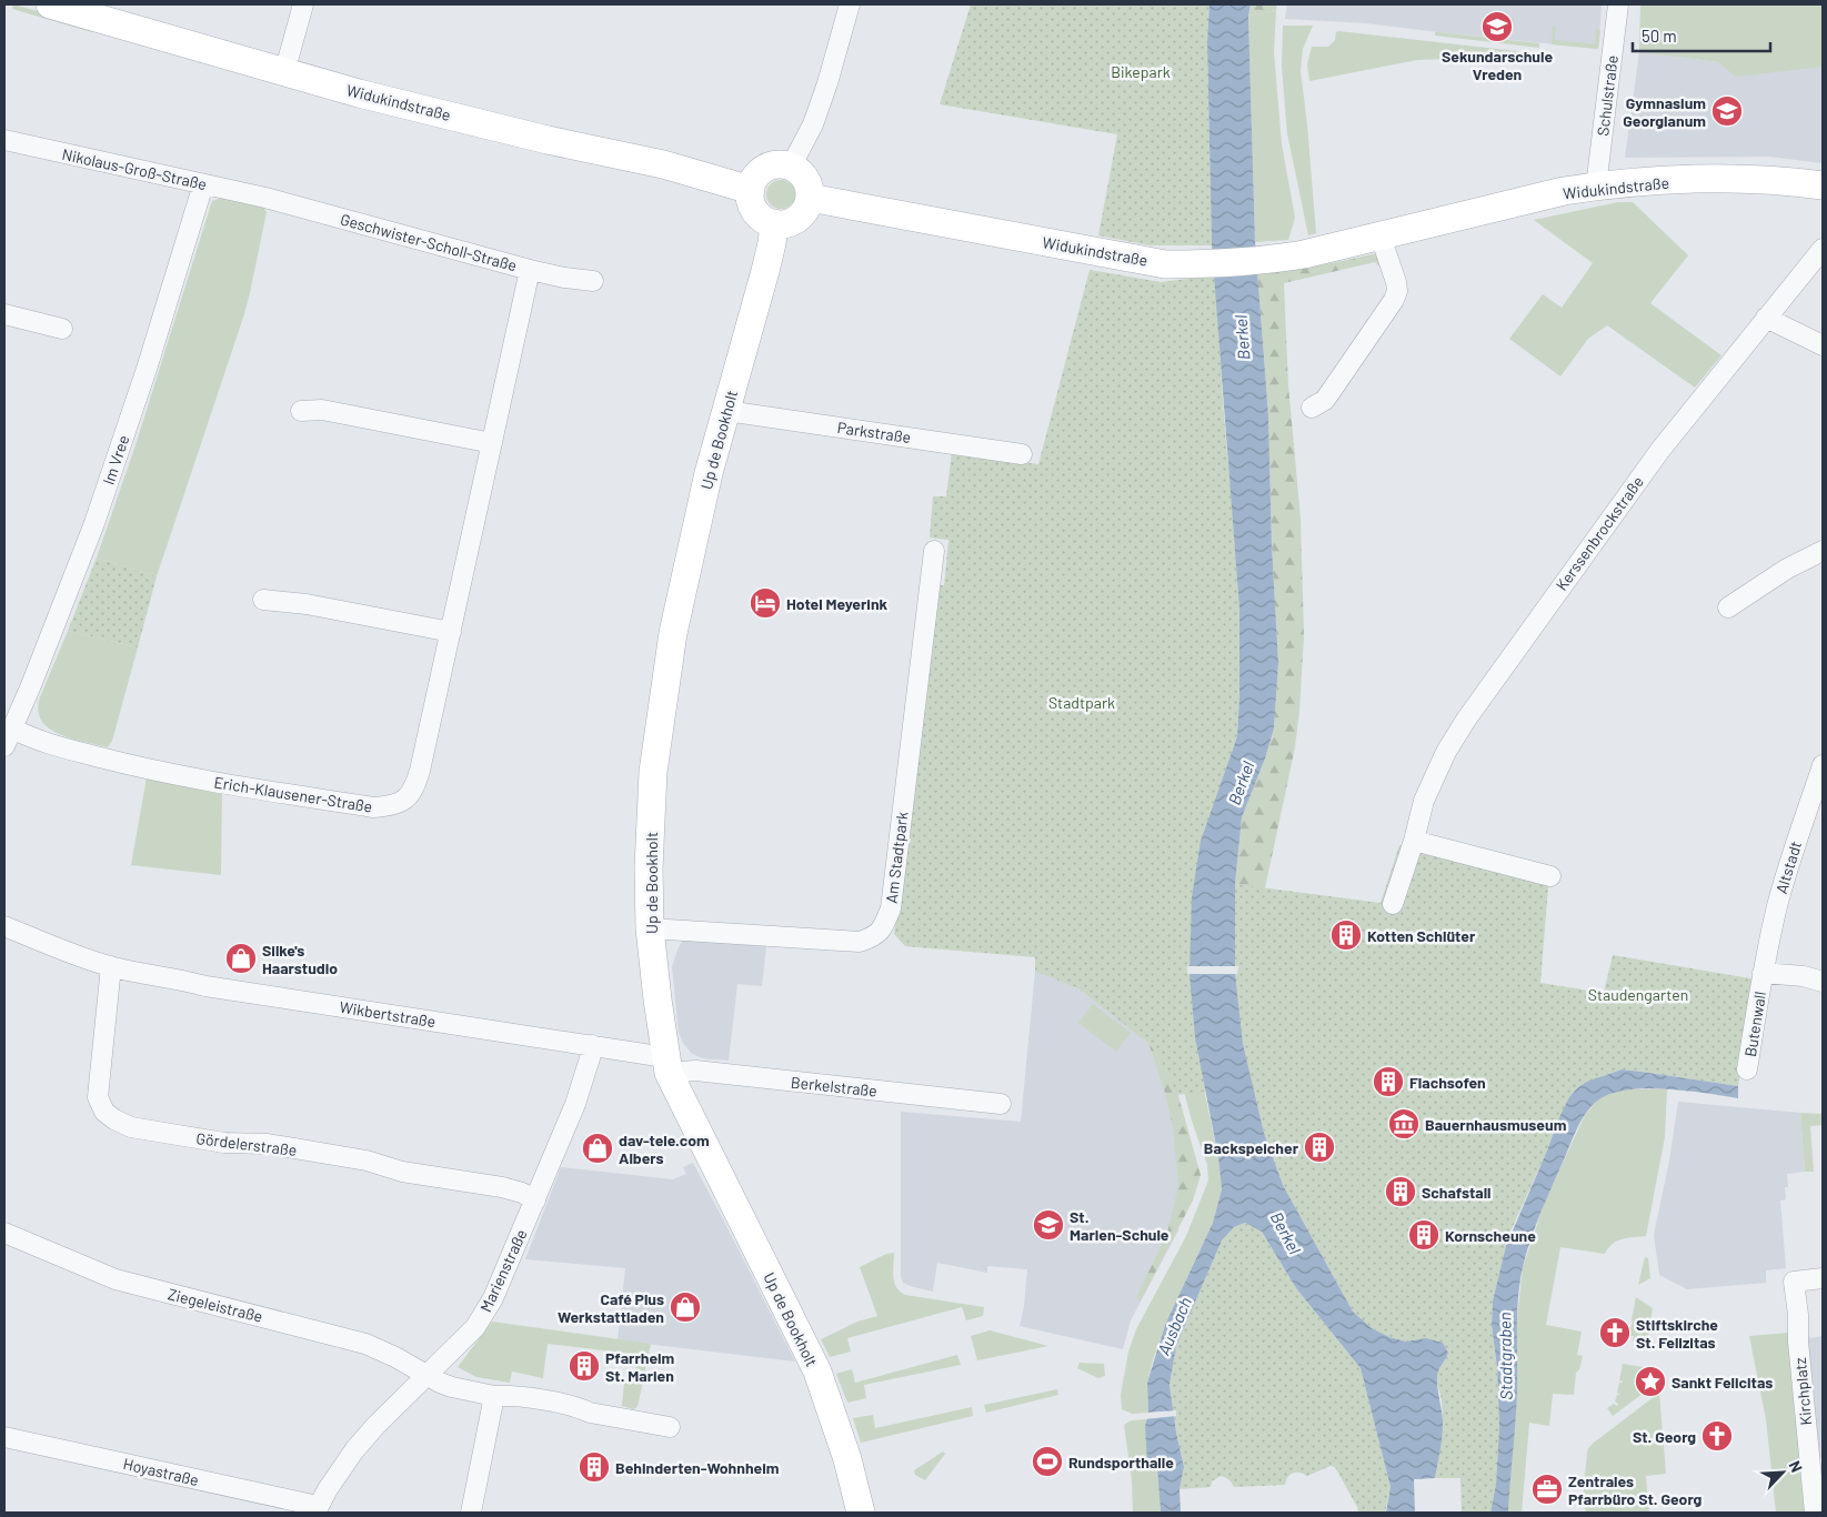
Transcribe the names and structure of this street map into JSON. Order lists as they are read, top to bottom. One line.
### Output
{"streets":{"street":["Schulstraße","Widukindstraße","Nikolaus-Groß-Straße","Geschwister-Scholl-Straße","Parkstraße","Up de Bookholt","Im Vree","Kerssenbrockstraße","Erich-Klausener-Straße","Am Stadtpark","Altstadt","Wikbertstraße","Butenwall","Berkelstraße","Gördelerstraße","Marienstraße","Ziegeleistraße","Kirchplatz","Hoyastraße"]},"crossings":[["Schulstraße","Widukindstraße"],["Widukindstraße","Up de Bookholt"],["Nikolaus-Groß-Straße","Geschwister-Scholl-Straße"],["Nikolaus-Groß-Straße","Im Vree"],["Geschwister-Scholl-Straße","Erich-Klausener-Straße"],["Parkstraße","Up de Bookholt"],["Up de Bookholt","Am Stadtpark"],["Up de Bookholt","Wikbertstraße"],["Up de Bookholt","Berkelstraße"],["Im Vree","Erich-Klausener-Straße"],["Altstadt","Butenwall"],["Wikbertstraße","Berkelstraße"],["Wikbertstraße","Gördelerstraße"],["Wikbertstraße","Marienstraße"],["Gördelerstraße","Marienstraße"],["Marienstraße","Ziegeleistraße"],["Marienstraße","Hoyastraße"]],"water":["Berkel","Ausbach","Stadtgraben"],"parks":["Bikepark","Stadtpark","Staudengarten"],"places":{"school or university":["Sekundarschule Vreden","Gymnasium Georgianum","St. Marien-Schule"],"hotel":["Hotel Meyerink"],"building":["Kotten Schlüter","Flachsofen","Backspeicher","Schafstall","Kornscheune","Pfarrheim St. Marien","Behinderten-Wohnheim"],"shop":["Silke's Haarstudio","dav-tele.com Albers","Café Plus Werkstattladen"],"museum":["Bauernhausmuseum"],"church":["Stiftskirche St. Felizitas","St. Georg"],"place":["Sankt Felicitas"],"sports":["Rundsporthalle"],"office":["Zentrales Pfarrbüro St. Georg"]},"scale_bar":"50 m","north":"top right"}
